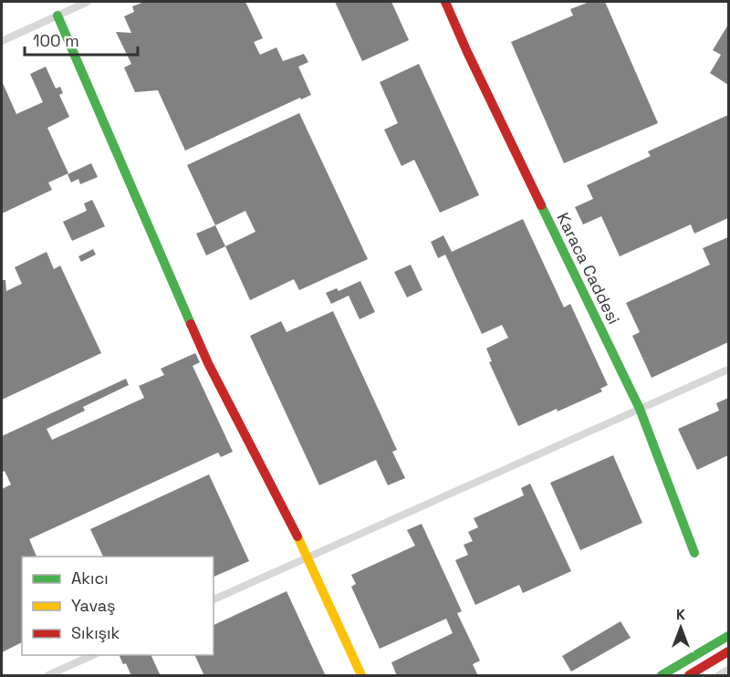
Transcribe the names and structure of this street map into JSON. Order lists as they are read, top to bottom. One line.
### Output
{"streets":{"main road":["Karaca Caddesi"]},"legend":["Akıcı","Yavaş","Sıkışık"],"scale_bar":"100 m","north":"top"}
